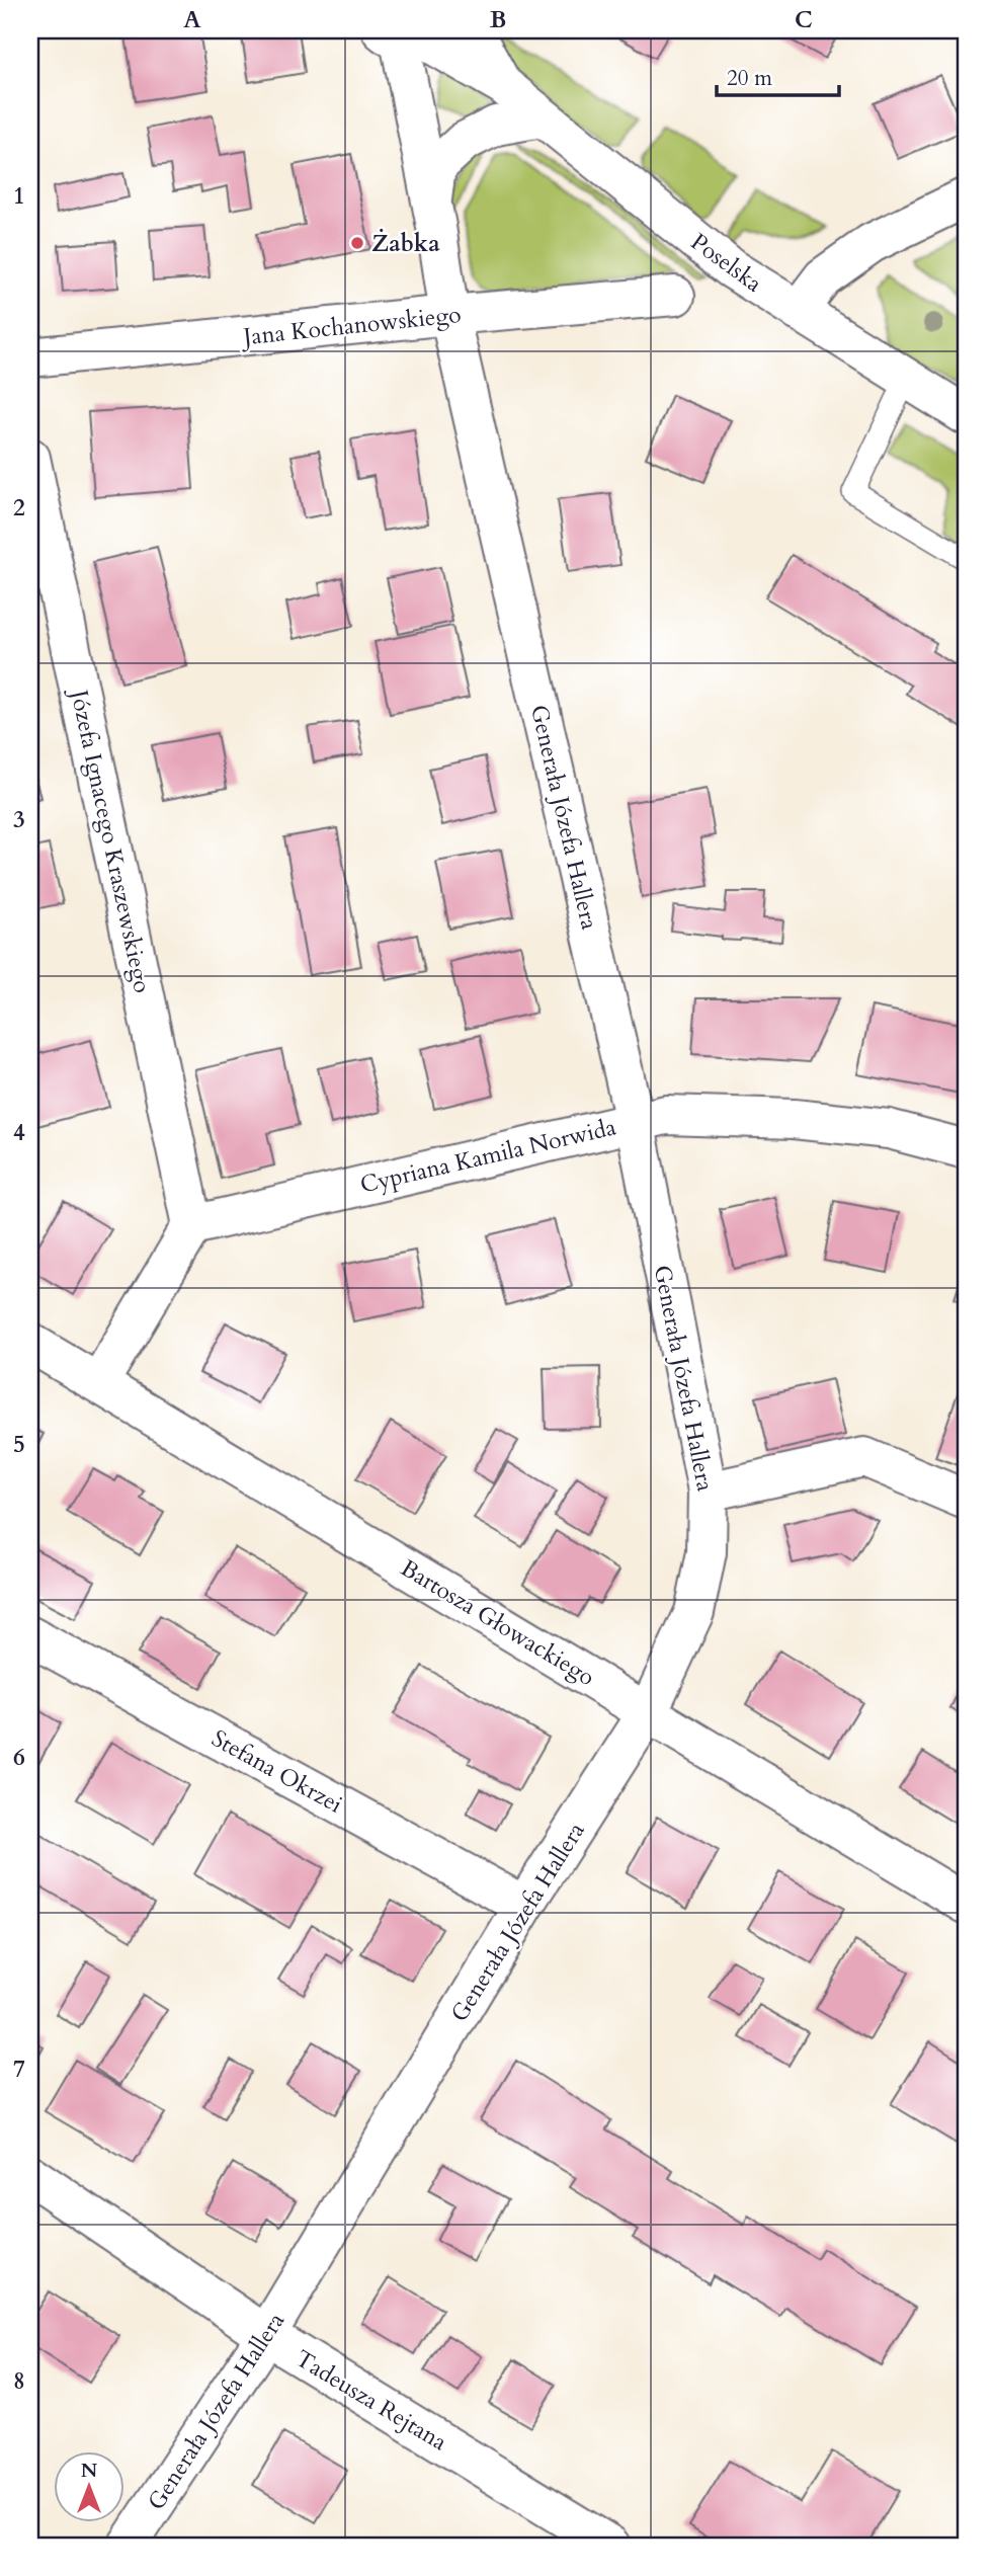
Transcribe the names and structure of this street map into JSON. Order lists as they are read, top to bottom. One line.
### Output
{"streets":{"street":["Poselska","Jana Kochanowskiego","Generała Józefa Hallera","Józefa Ignacego Kraszewskiego","Cypriana Kamila Norwida","Bartosza Głowackiego","Stefana Okrzei","Tadeusza Rejtana"]},"crossings":[["Poselska","Generała Józefa Hallera"],["Jana Kochanowskiego","Generała Józefa Hallera"],["Generała Józefa Hallera","Cypriana Kamila Norwida"],["Generała Józefa Hallera","Bartosza Głowackiego"],["Generała Józefa Hallera","Stefana Okrzei"],["Generała Józefa Hallera","Tadeusza Rejtana"],["Józefa Ignacego Kraszewskiego","Cypriana Kamila Norwida"]],"places":["Żabka"],"scale_bar":"20 m","north":"top","grid":{"columns":["A","B","C"],"rows":["1","2","3","4","5","6","7","8"]}}
